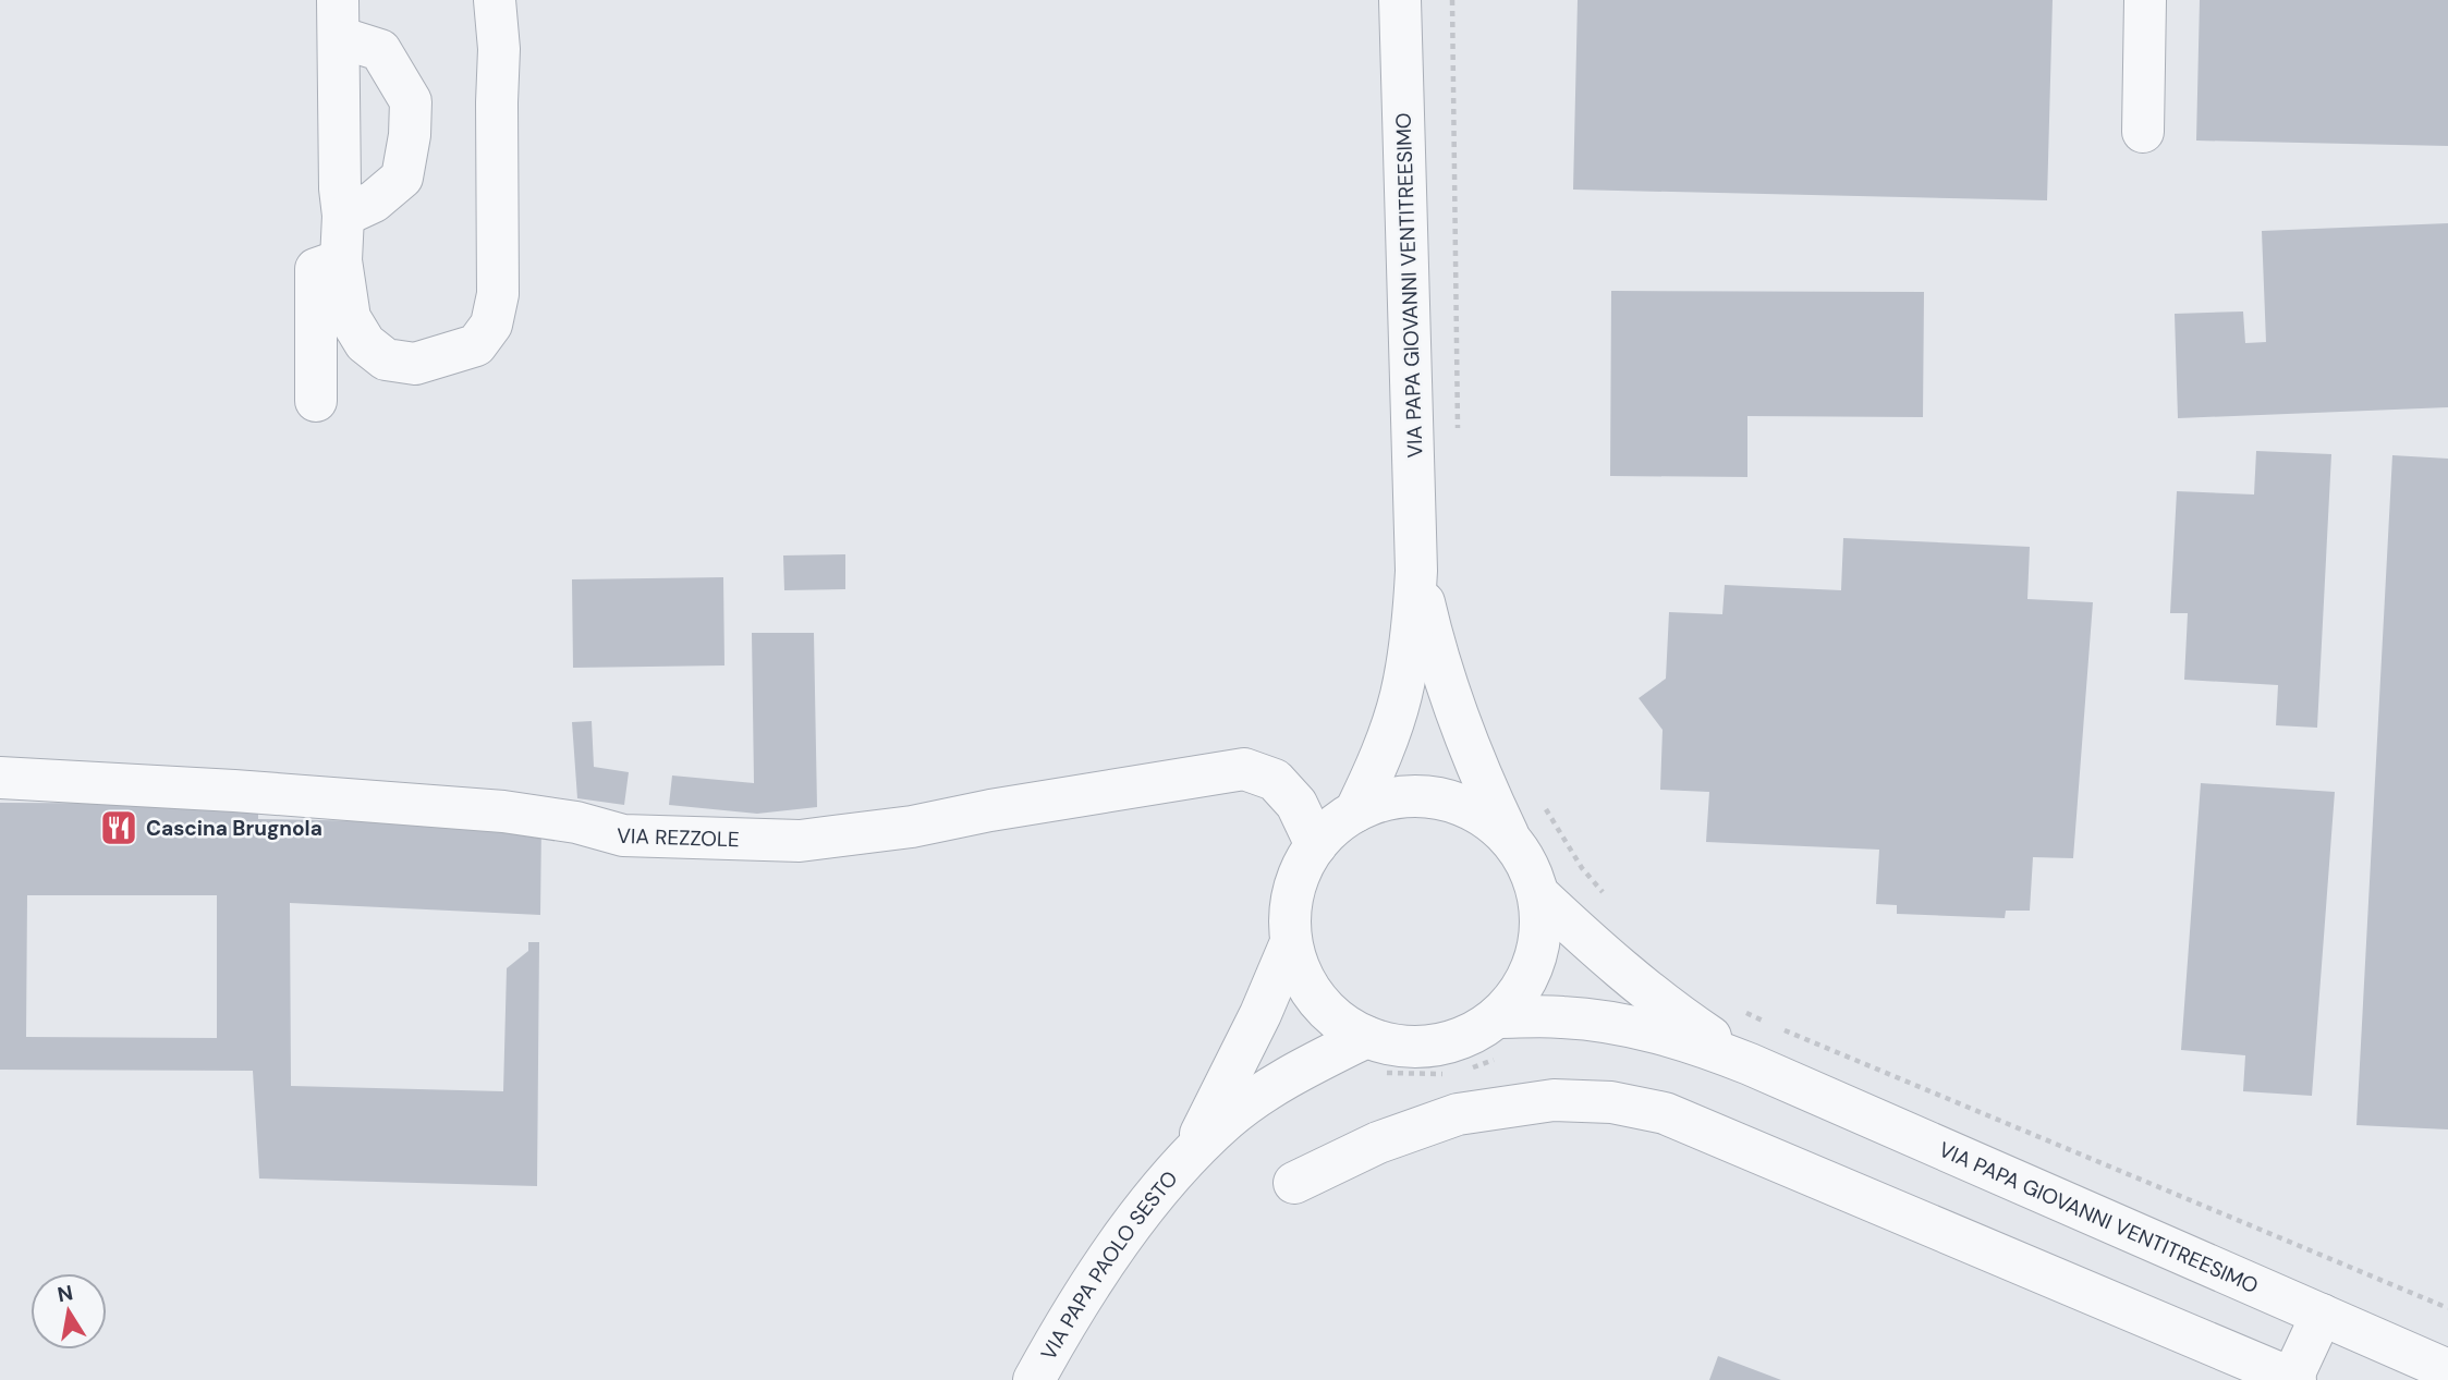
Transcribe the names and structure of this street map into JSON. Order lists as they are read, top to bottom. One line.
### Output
{"streets":{"street":["VIA PAPA GIOVANNI VENTITREESIMO","VIA REZZOLE","VIA PAPA PAOLO SESTO"]},"crossings":[["VIA PAPA GIOVANNI VENTITREESIMO","VIA REZZOLE"],["VIA PAPA GIOVANNI VENTITREESIMO","VIA PAPA PAOLO SESTO"],["VIA REZZOLE","VIA PAPA PAOLO SESTO"]],"places":{"restaurant":["Cascina Brugnola"]},"north":"top"}
